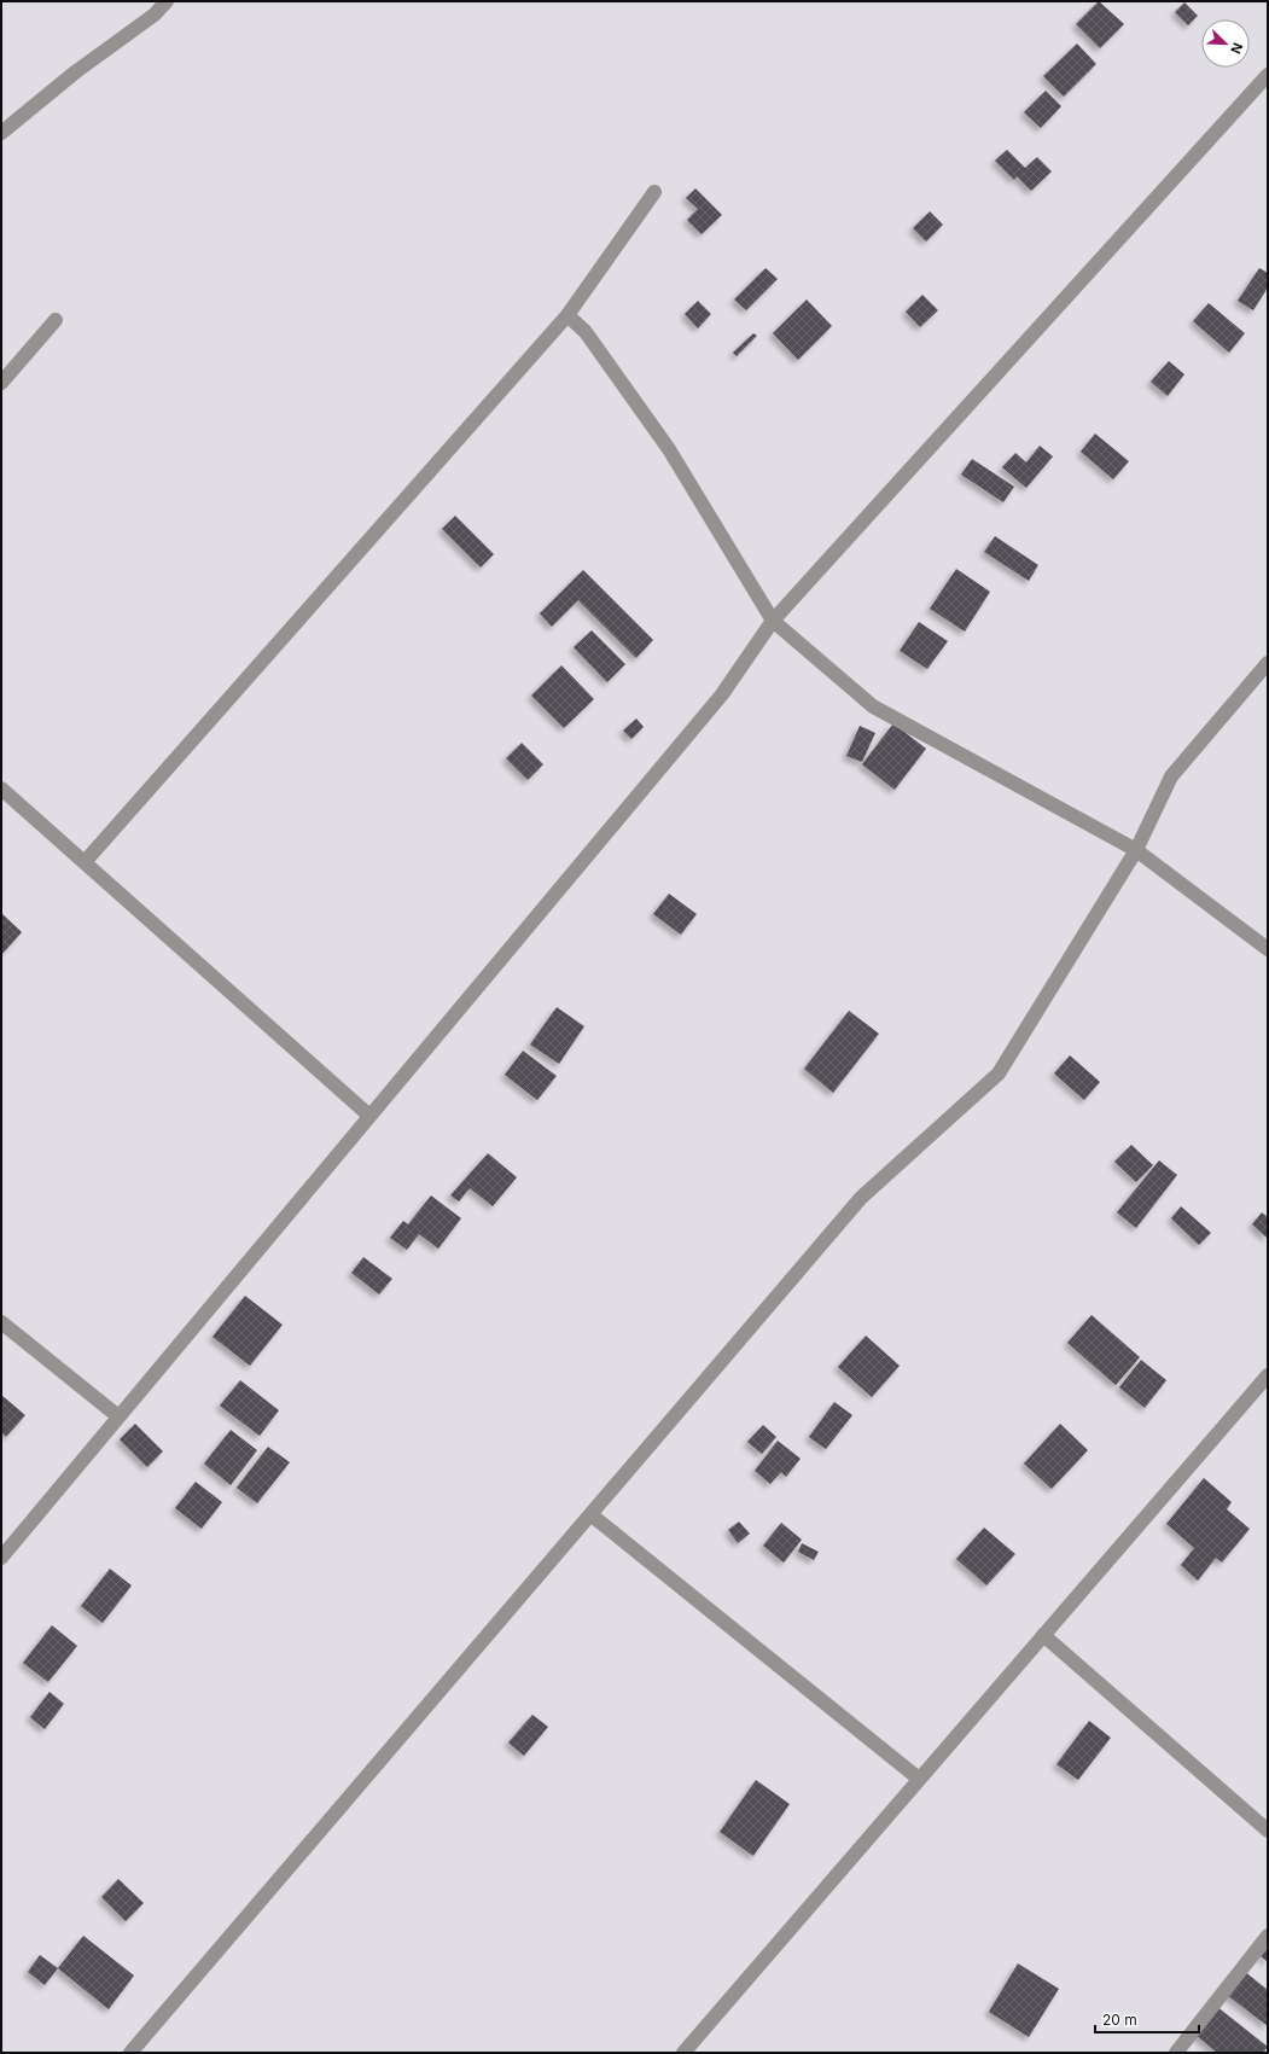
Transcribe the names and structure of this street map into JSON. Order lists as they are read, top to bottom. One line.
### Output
{"scale_bar":"20 m","north":"bottom right"}
